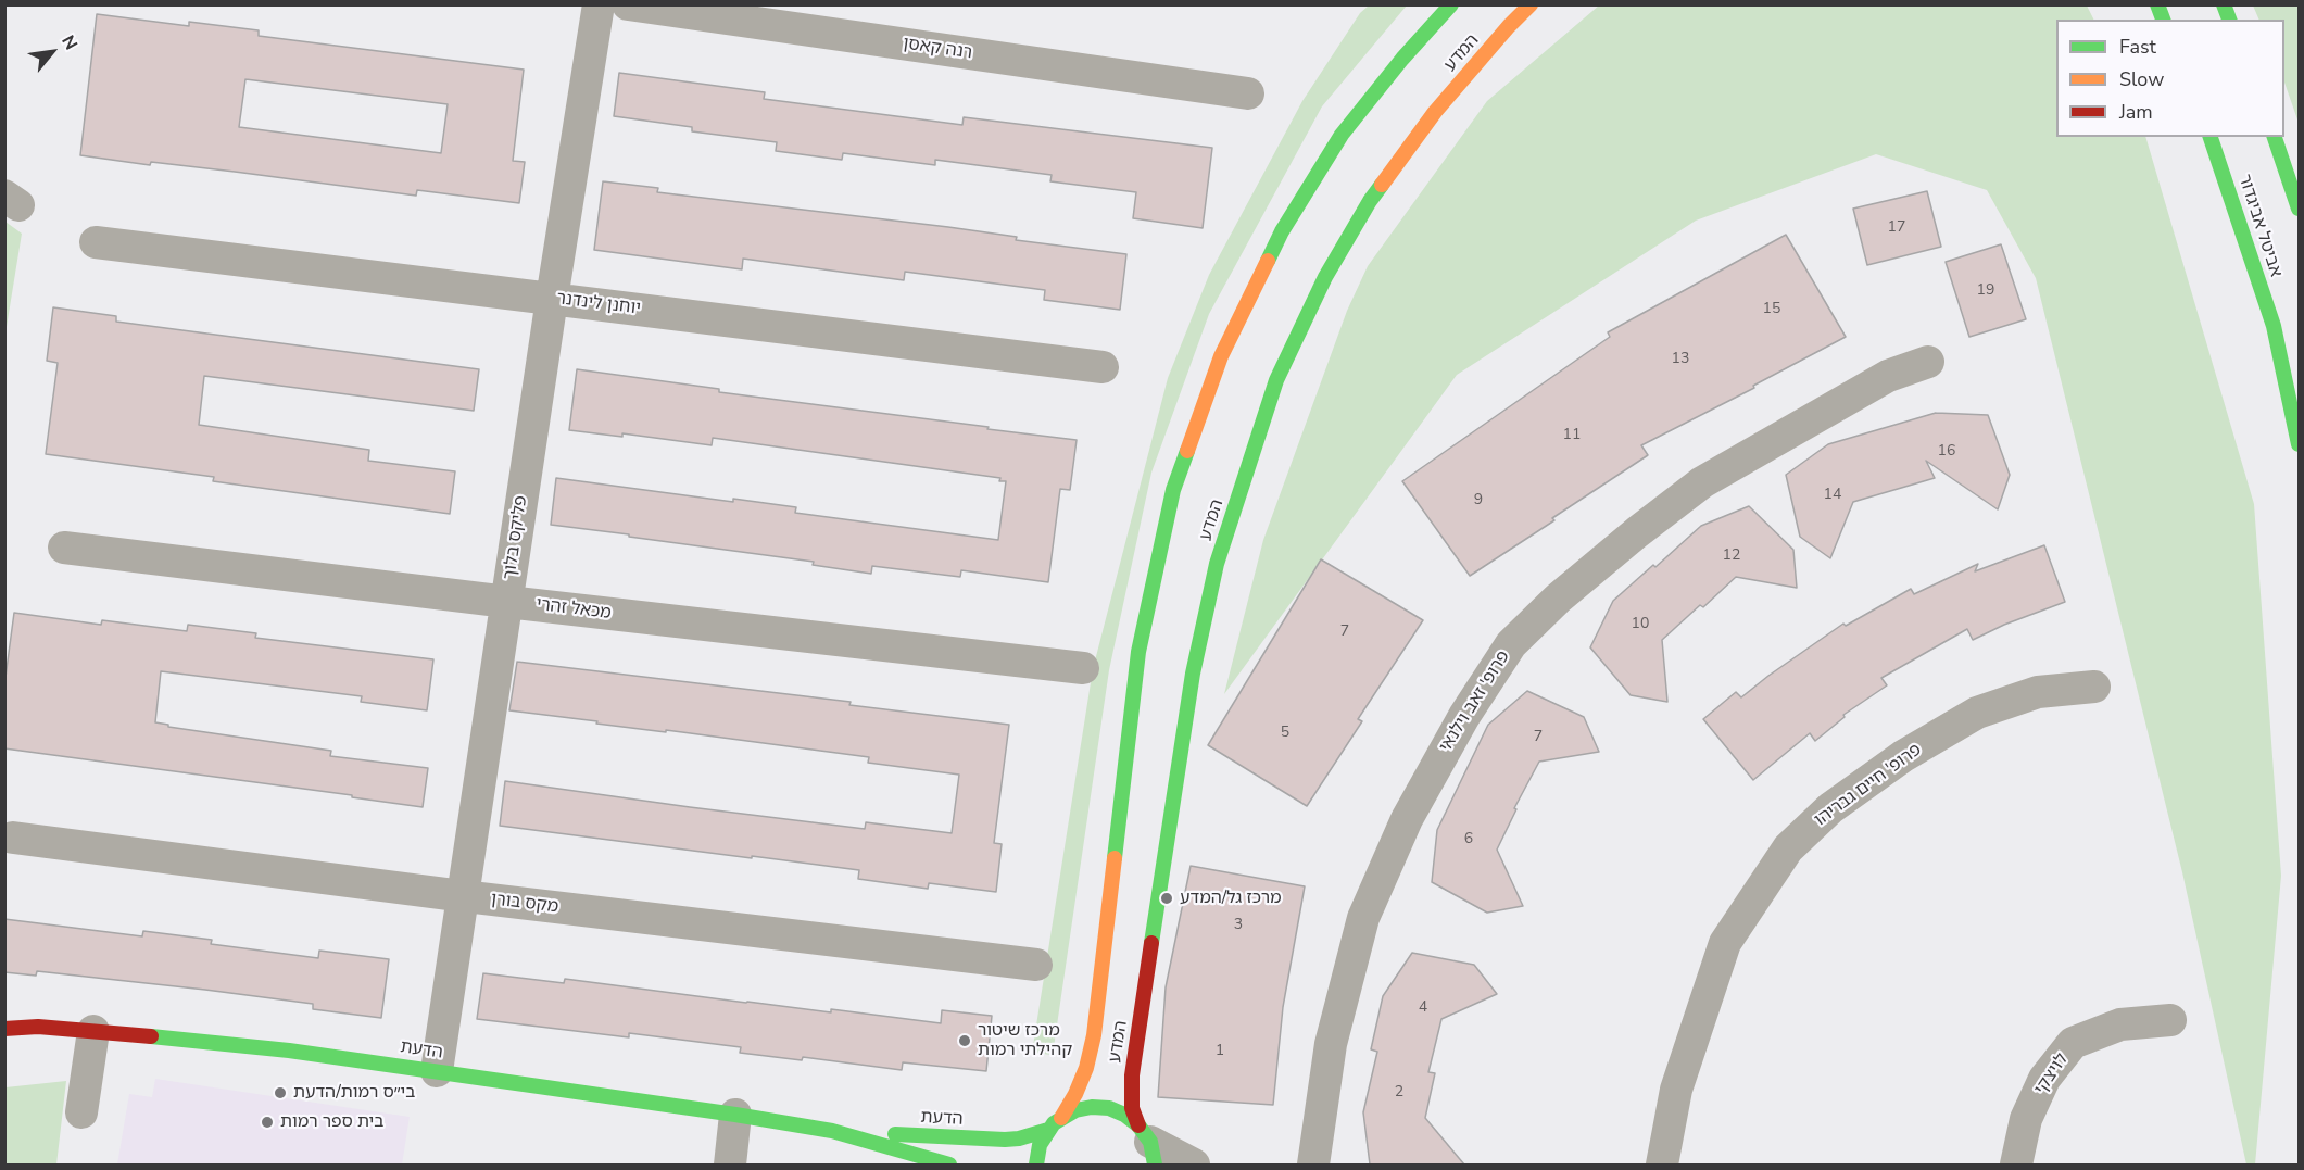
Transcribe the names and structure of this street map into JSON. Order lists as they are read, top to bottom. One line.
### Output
{"streets":{"street":["רנה קאסן","המדע","אביטל אביגדור","יוחנן לינדנר","פליקס בלוך","מכאל זהרי","פרופ' זאב וילנאי","פרופ' חיים גבריהו","מקס בורן","הדעת","לויצקי"]},"crossings":[["יוחנן לינדנר","פליקס בלוך"],["פליקס בלוך","מכאל זהרי"],["פליקס בלוך","מקס בורן"],["פליקס בלוך","הדעת"]],"places":["מרכז גל/המדע","מרכז שיטור קהילתי רמות","בי״ס רמות/הדעת","בית ספר רמות"],"house_numbers":["17","19","15","13","11","16","14","9","12","10","7","5","7","6","3","4","1","2"],"legend":["Fast","Slow","Jam"],"north":"top right"}
